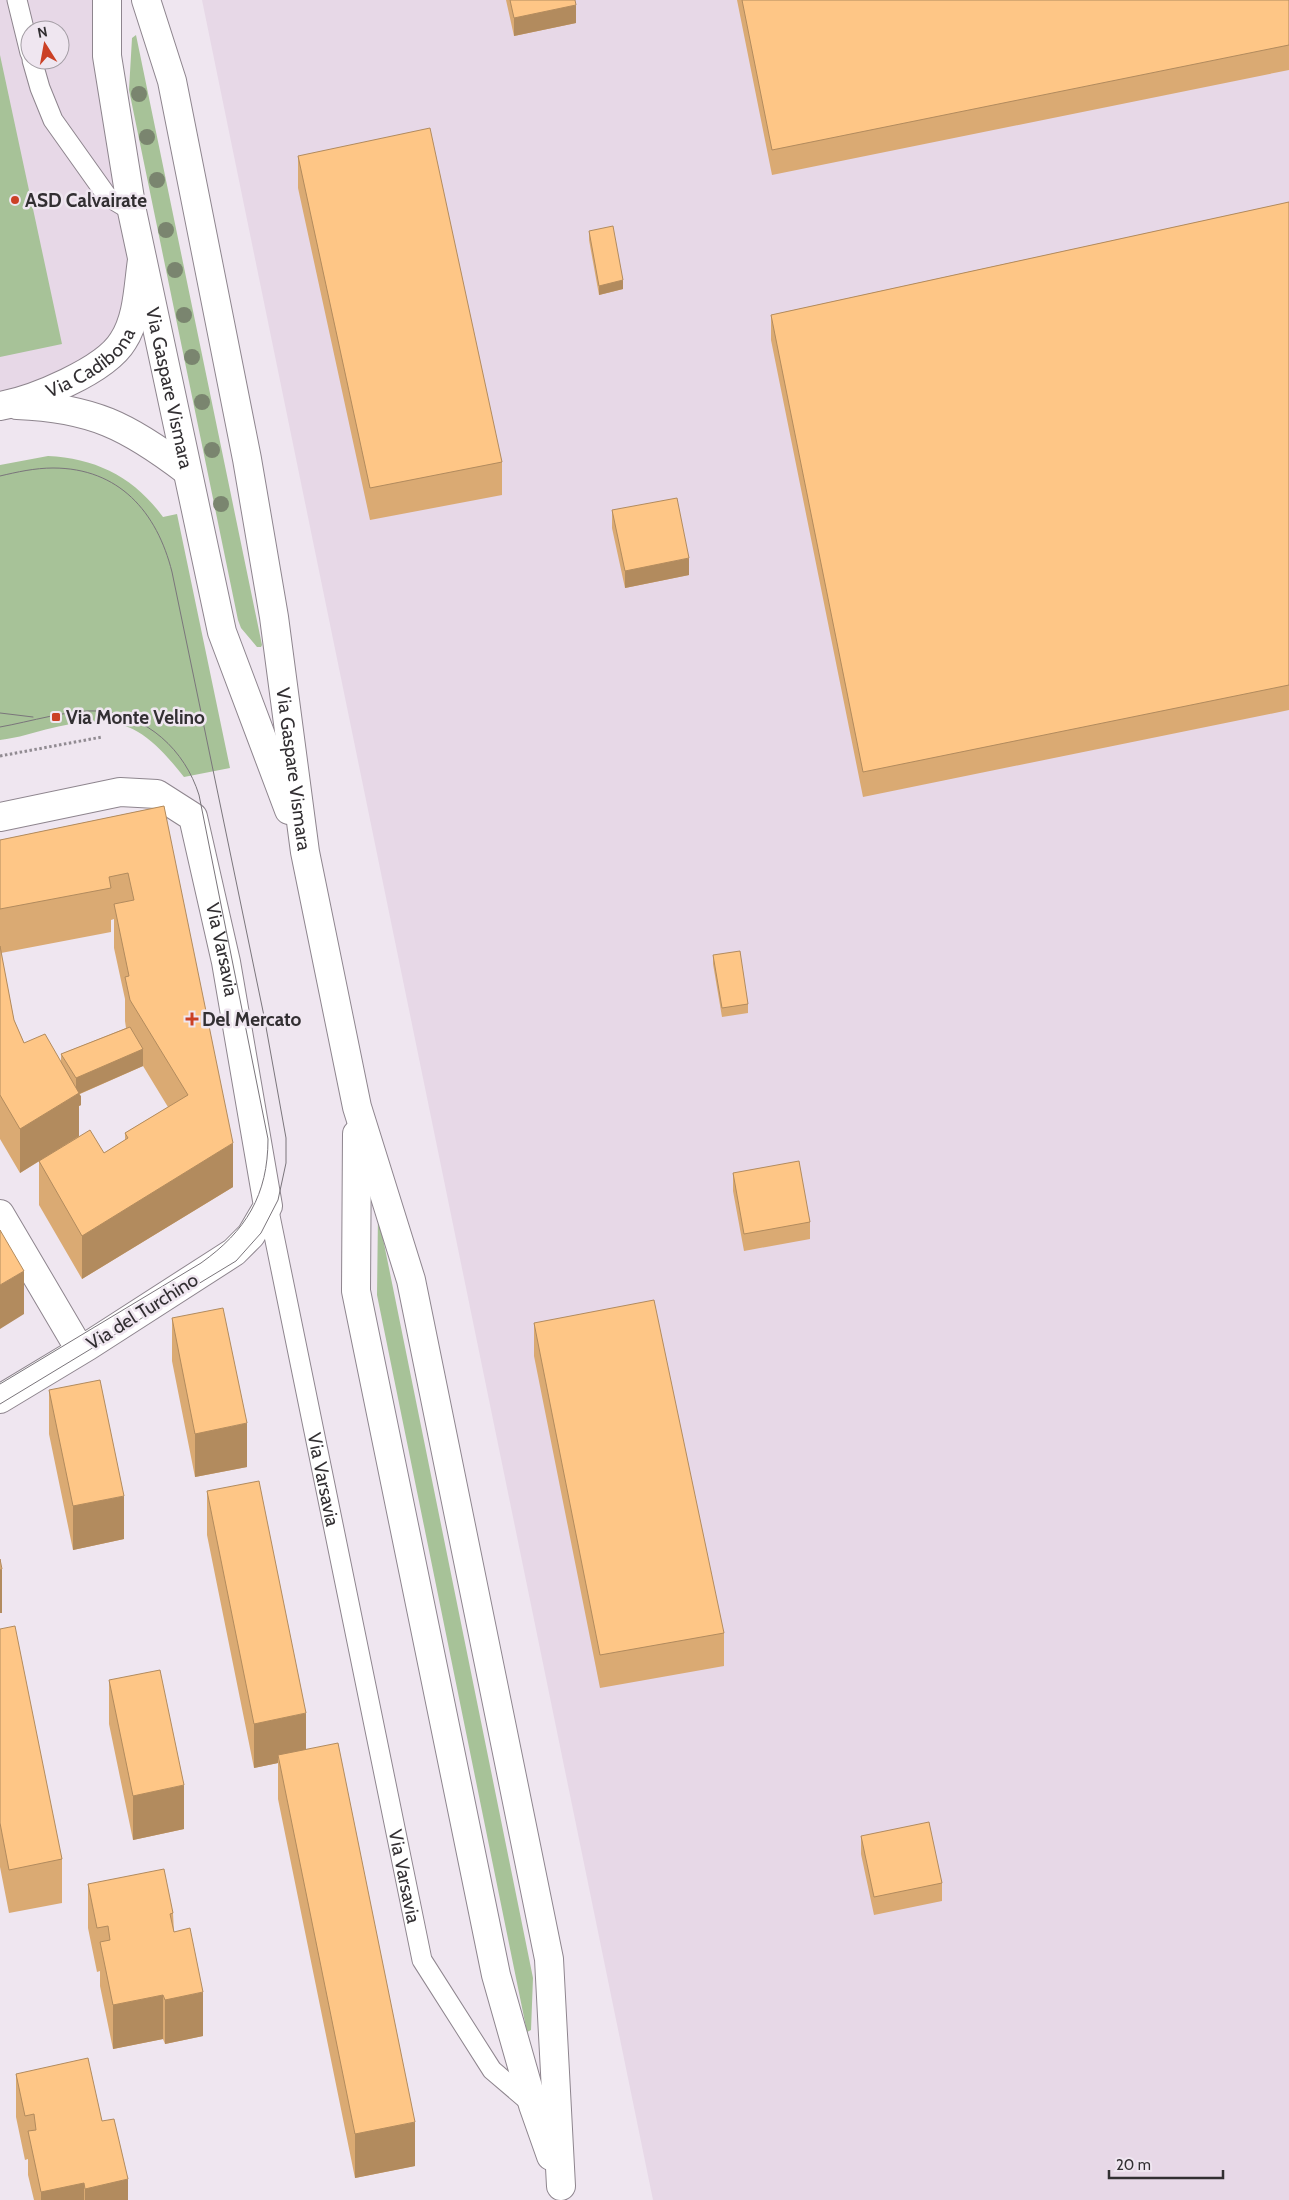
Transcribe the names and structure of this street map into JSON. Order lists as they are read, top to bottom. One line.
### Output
{"streets":{"street":["Via Cadibona","Via Gaspare Vismara","Via Varsavia","Via del Turchino"]},"crossings":[["Via Cadibona","Via Gaspare Vismara"],["Via Varsavia","Via del Turchino"]],"places":{"other":["ASD Calvairate"],"transit":["Via Monte Velino"],"health":["Del Mercato"]},"scale_bar":"20 m","north":"top"}
